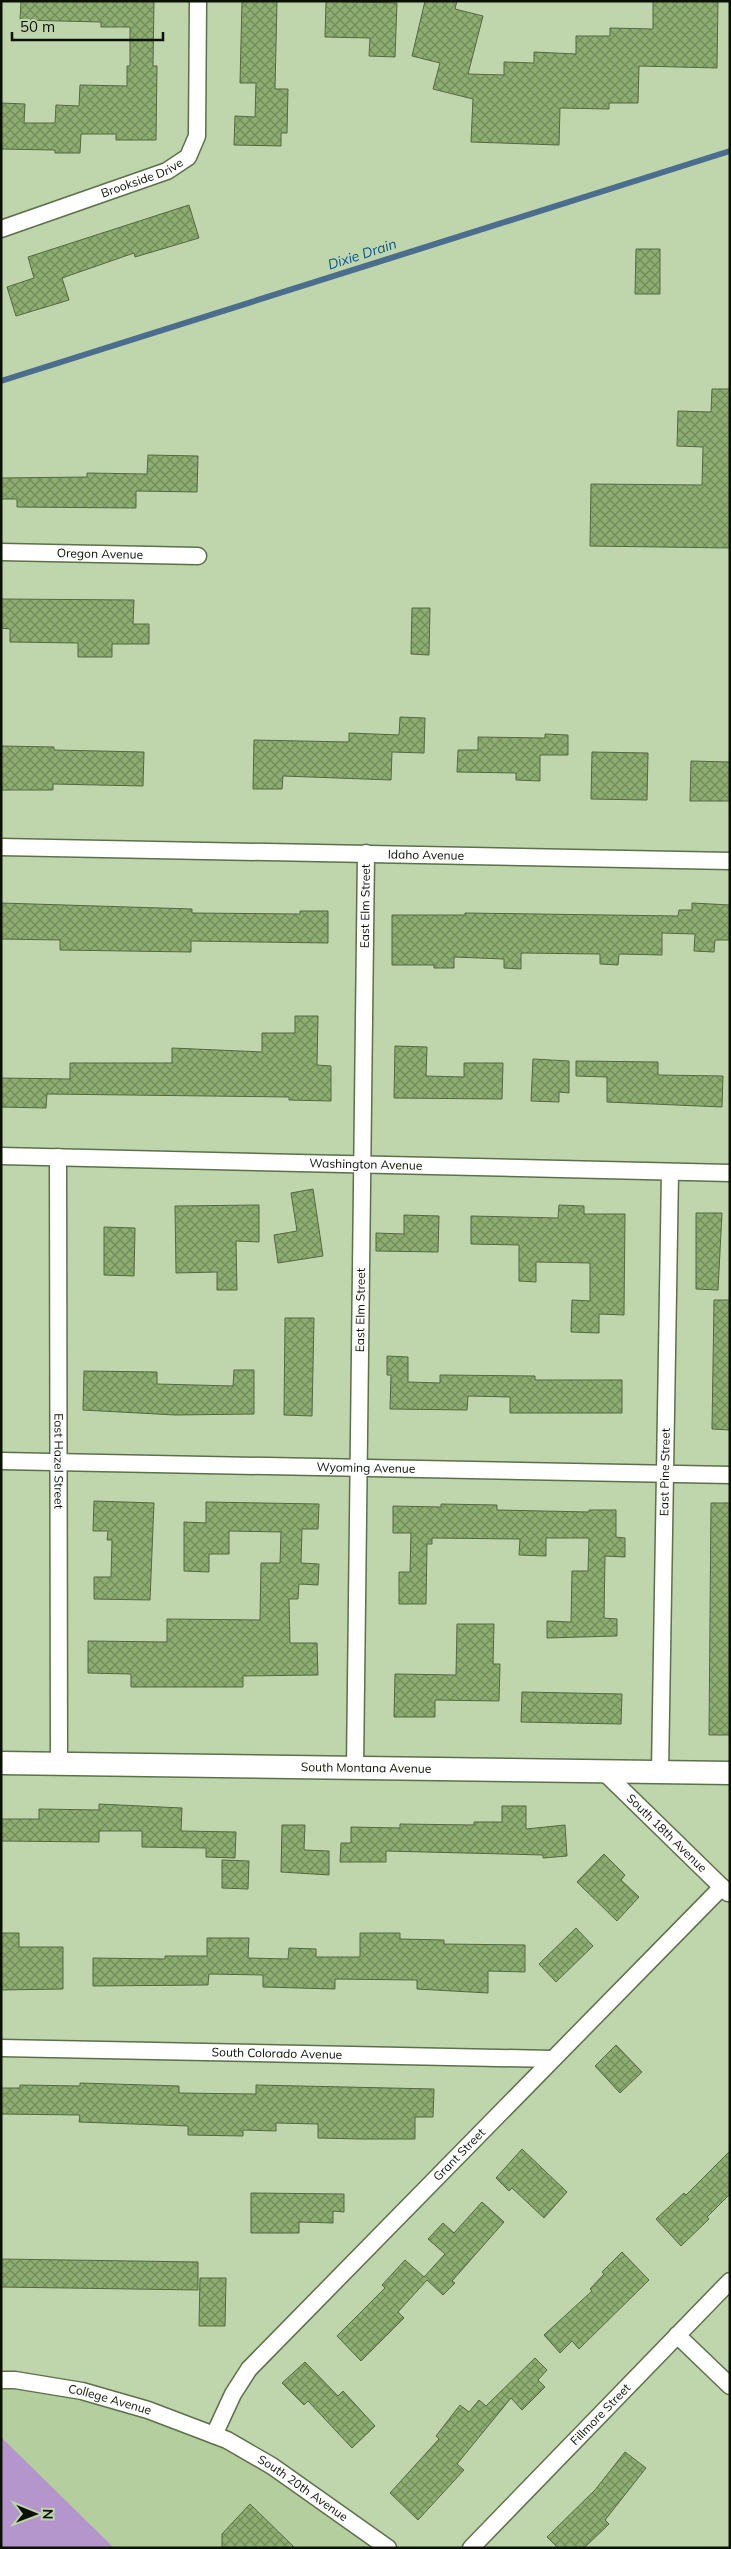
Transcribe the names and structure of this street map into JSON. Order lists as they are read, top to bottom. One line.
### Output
{"streets":{"street":["Brookside Drive","Oregon Avenue","Idaho Avenue","East Elm Street","Washington Avenue","East Hazel Street","Wyoming Avenue","East Pine Street","South Montana Avenue","South 18th Avenue","South Colorado Avenue","Grant Street","College Avenue","Fillmore Street","South 20th Avenue"]},"crossings":[["Idaho Avenue","East Elm Street"],["East Elm Street","Washington Avenue"],["East Elm Street","Wyoming Avenue"],["East Elm Street","South Montana Avenue"],["Washington Avenue","East Hazel Street"],["Washington Avenue","East Pine Street"],["East Hazel Street","Wyoming Avenue"],["East Hazel Street","South Montana Avenue"],["Wyoming Avenue","East Pine Street"],["East Pine Street","South Montana Avenue"],["South Montana Avenue","South 18th Avenue"],["South 18th Avenue","Grant Street"],["South Colorado Avenue","Grant Street"],["Grant Street","College Avenue"],["Grant Street","South 20th Avenue"],["College Avenue","South 20th Avenue"]],"water":["Dixie Drain"],"scale_bar":"50 m","north":"right"}
